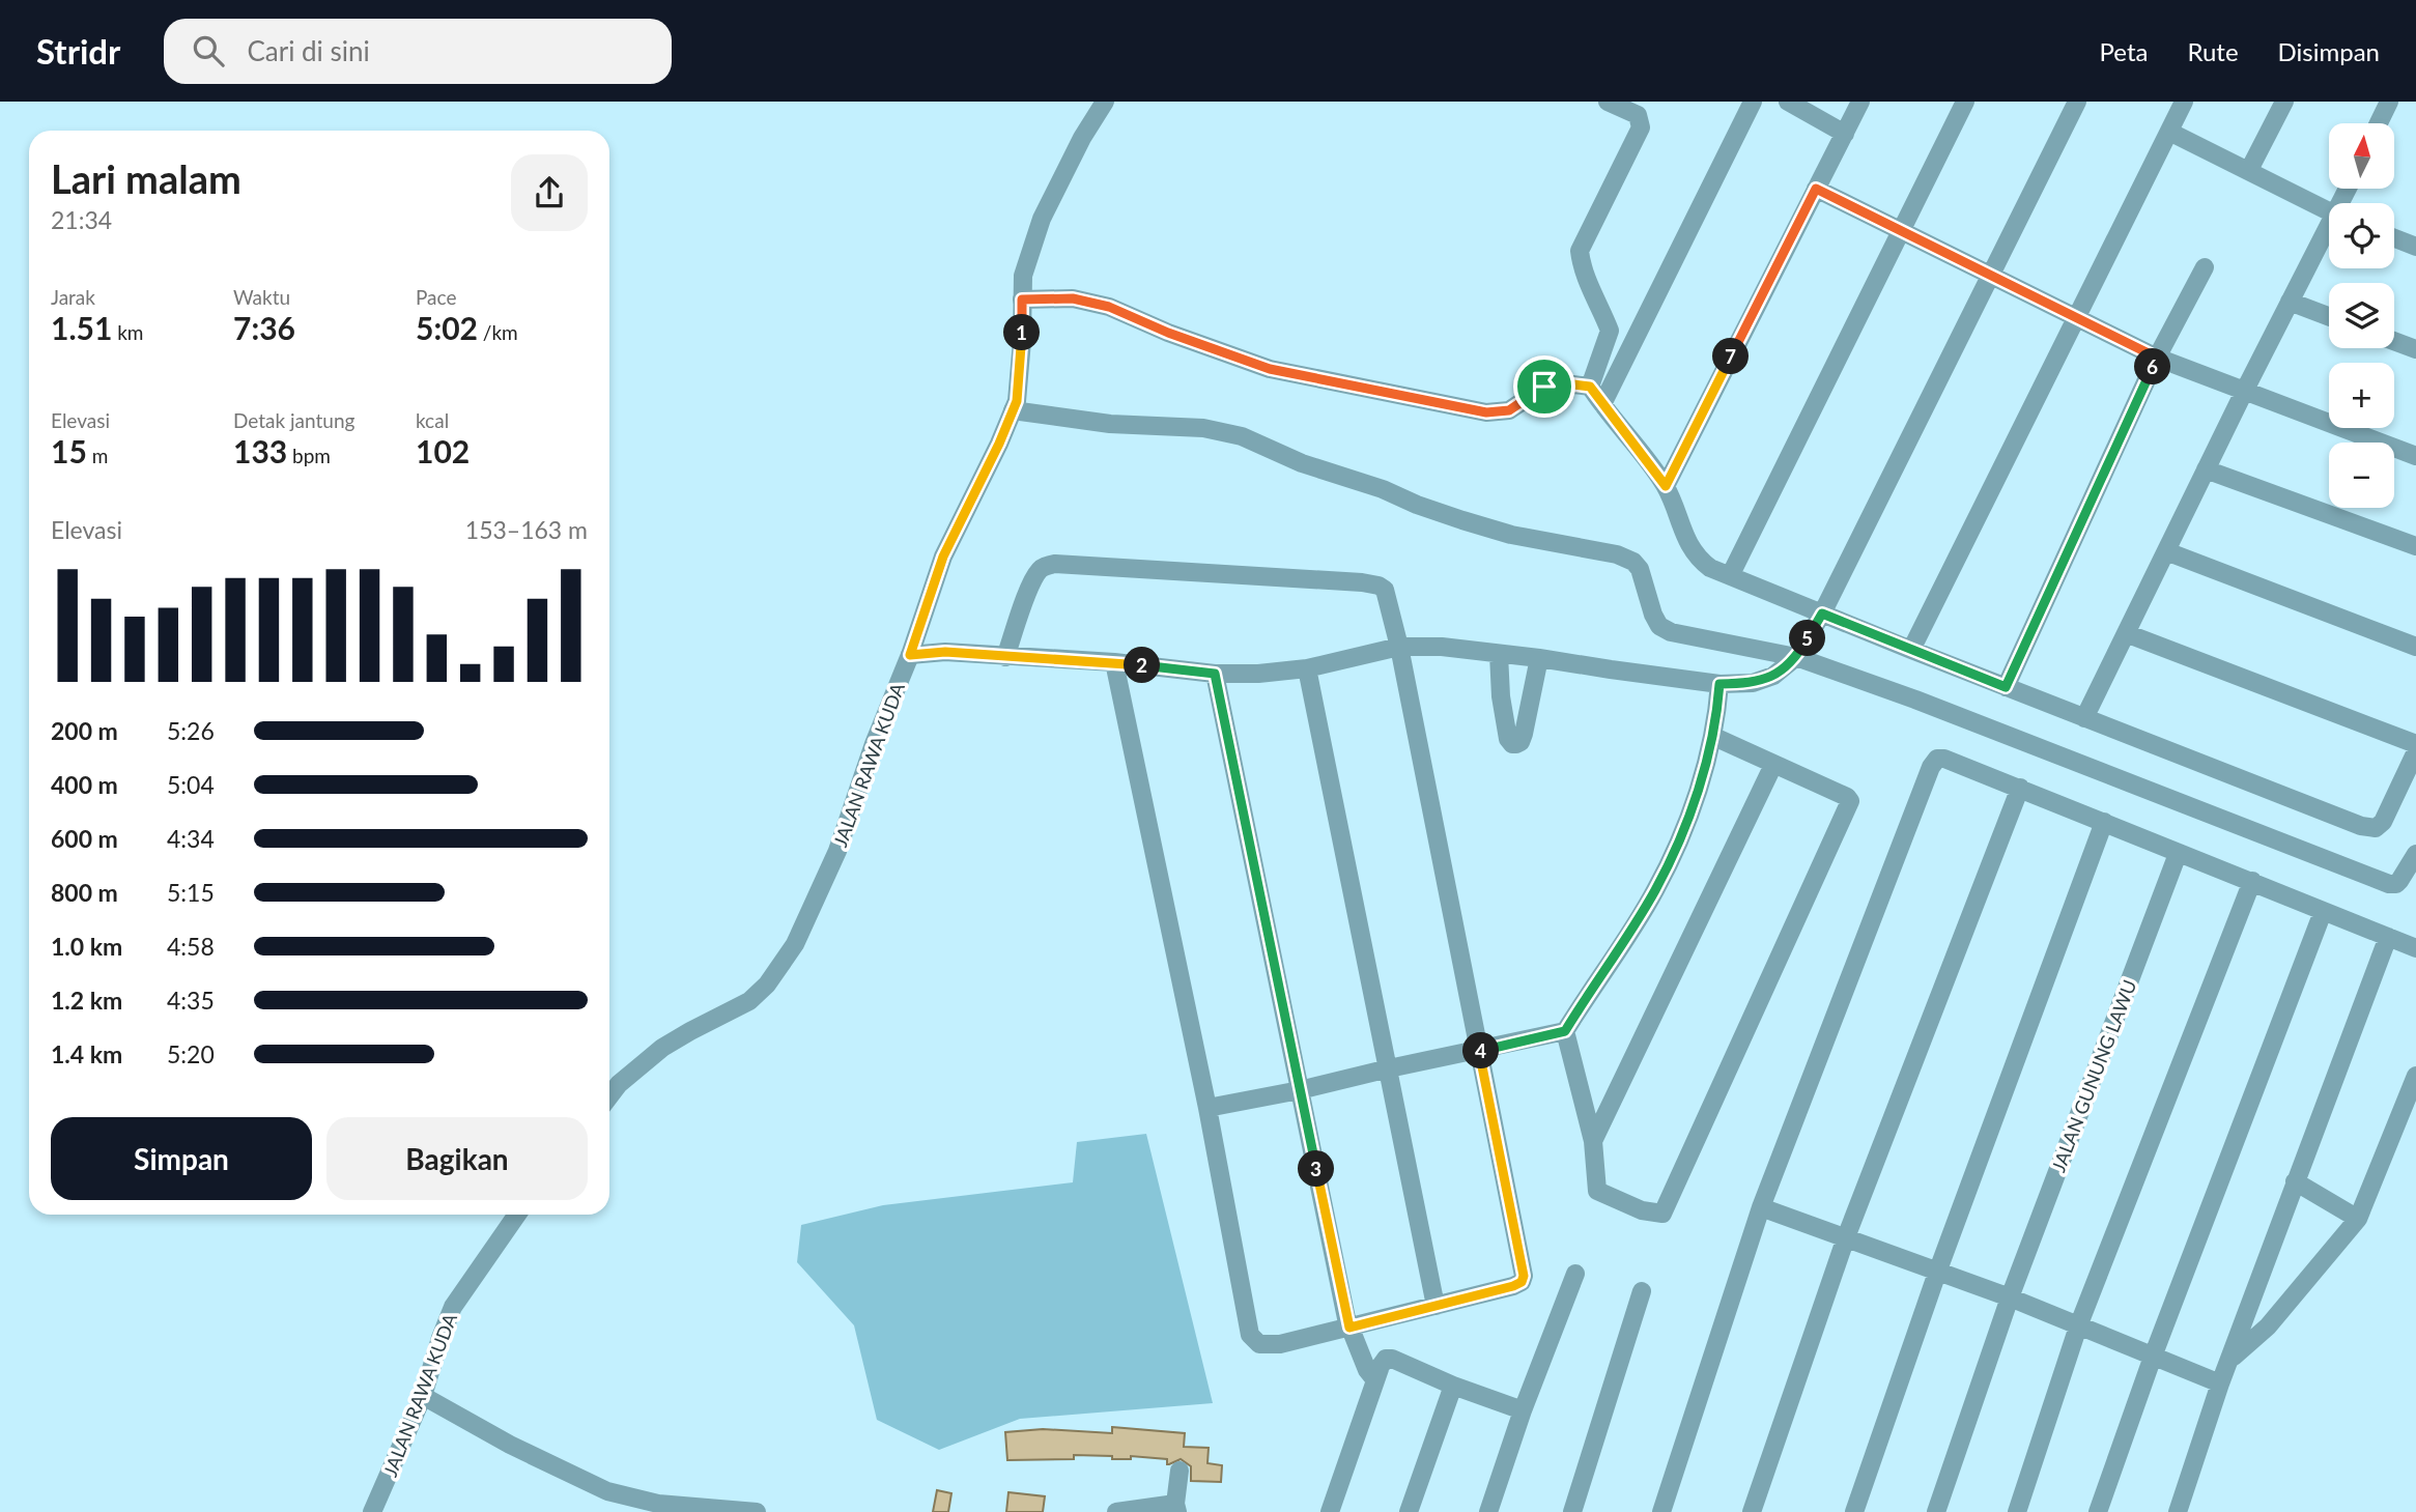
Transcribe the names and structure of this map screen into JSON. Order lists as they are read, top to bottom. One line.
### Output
{"streets":{"street":["JALAN RAWA KUDA","JALAN GUNUNG LAWU"]},"north":"top","page":{"header":"Stridr","search":"Cari di sini","nav":["Peta","Rute","Disimpan"],"map_buttons":["+","−"],"heading":["Lari malam","21:34"],"stats":[["Jarak","1.51 km"],["Waktu","7:36"],["Pace","5:02 /km"],["Elevasi","15 m"],["Detak jantung","133 bpm"],["kcal","102"]],"pins":["1","7","6","5","2","4","3"],"chart":["Elevasi","153–163 m"],"list":[{"name":"200 m","note":"5:26"},{"name":"400 m","note":"5:04"},{"name":"600 m","note":"4:34"},{"name":"800 m","note":"5:15"},{"name":"1.0 km","note":"4:58"},{"name":"1.2 km","note":"4:35"},{"name":"1.4 km","note":"5:20"}],"buttons":["Simpan","Bagikan"]}}
